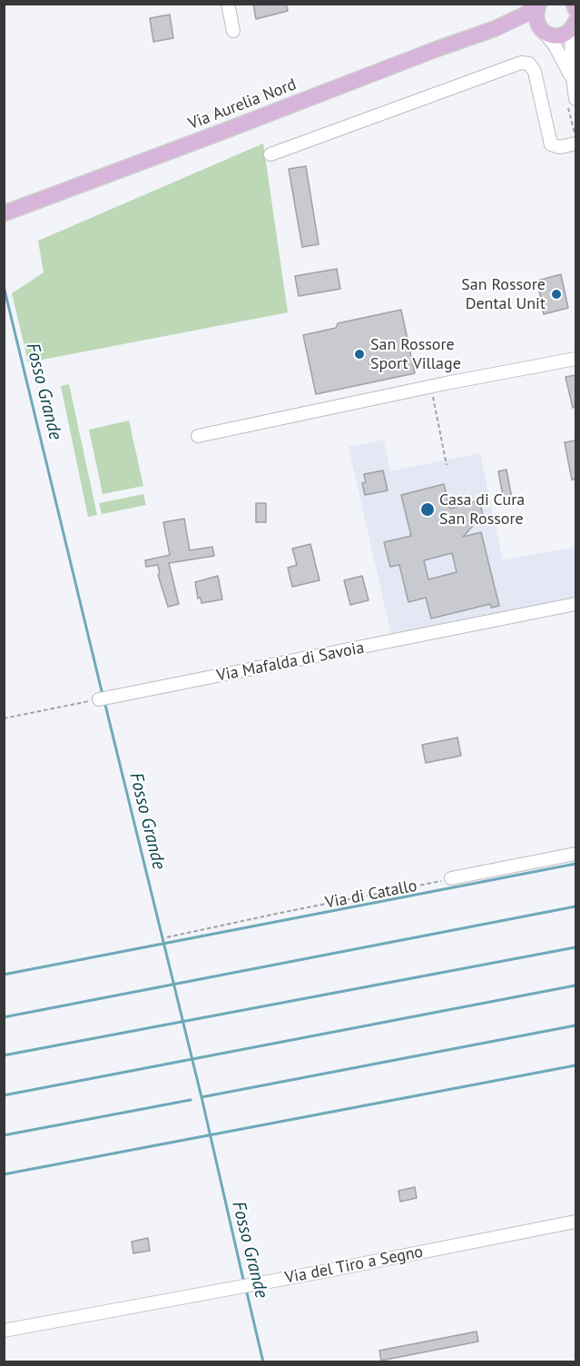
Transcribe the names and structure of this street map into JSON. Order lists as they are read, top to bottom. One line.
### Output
{"streets":{"main road":["Via Aurelia Nord"],"street":["Via Mafalda di Savoia","Via del Tiro a Segno"],"path":["Via di Catallo"]},"water":["Fosso Grande"],"places":["San Rossore Dental Unit","San Rossore Sport Village","Casa di Cura San Rossore"]}
